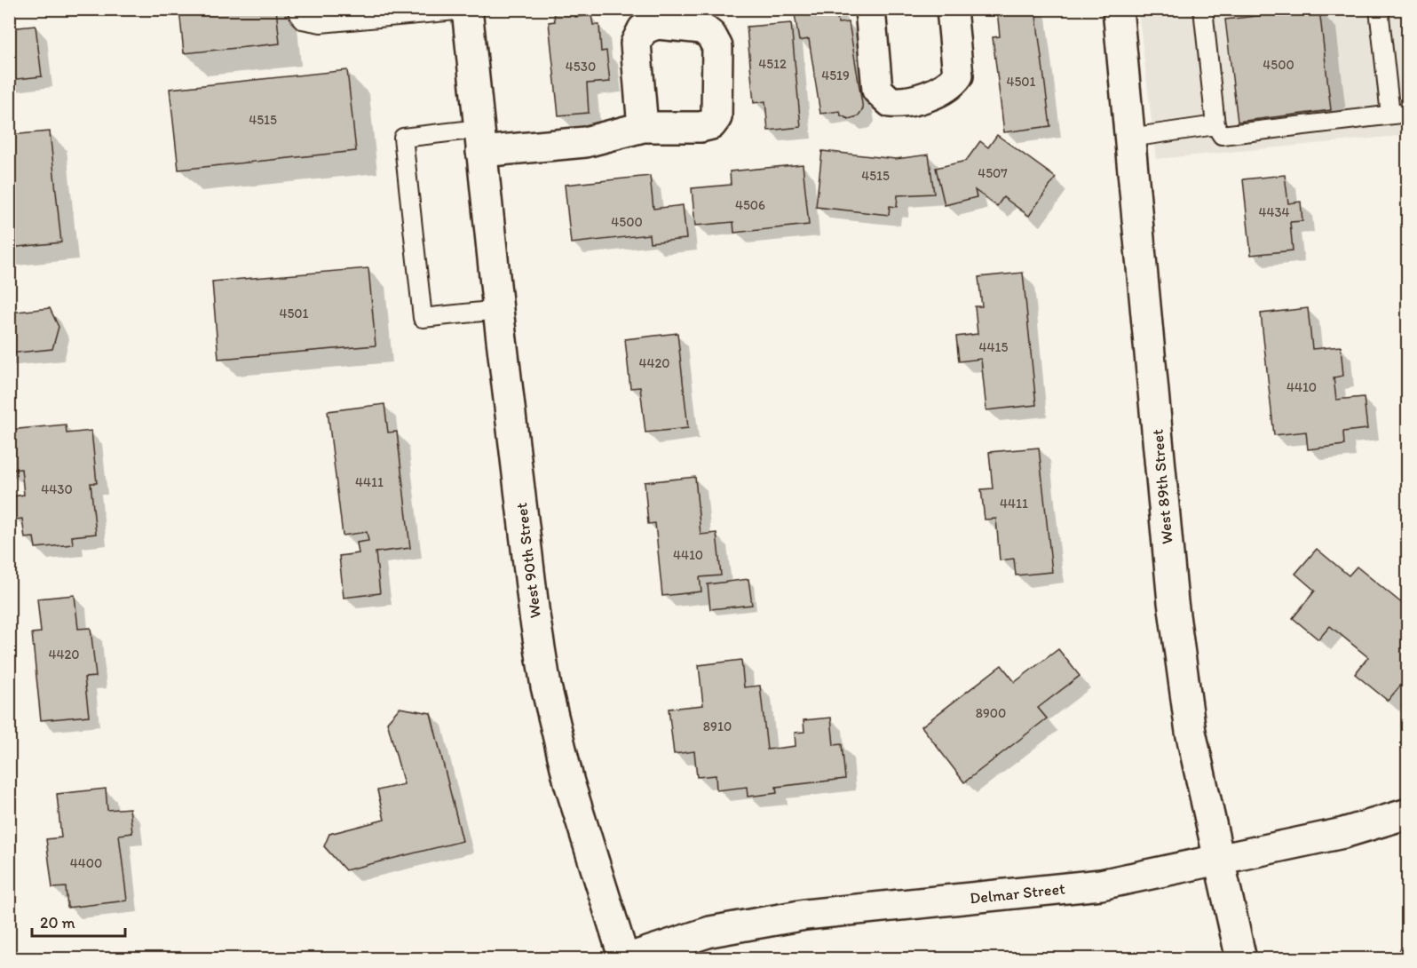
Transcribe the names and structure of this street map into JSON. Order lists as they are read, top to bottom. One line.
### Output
{"streets":{"street":["West 89th Street","West 90th Street","Delmar Street"]},"crossings":[["West 89th Street","Delmar Street"],["West 90th Street","Delmar Street"]],"house_numbers":["4512","4500","4530","4519","4501","4515","4507","4515","4506","4434","4500","4501","4415","4420","4410","4411","4430","4411","4410","4420","8900","8910","4400"],"scale_bar":"20 m"}
